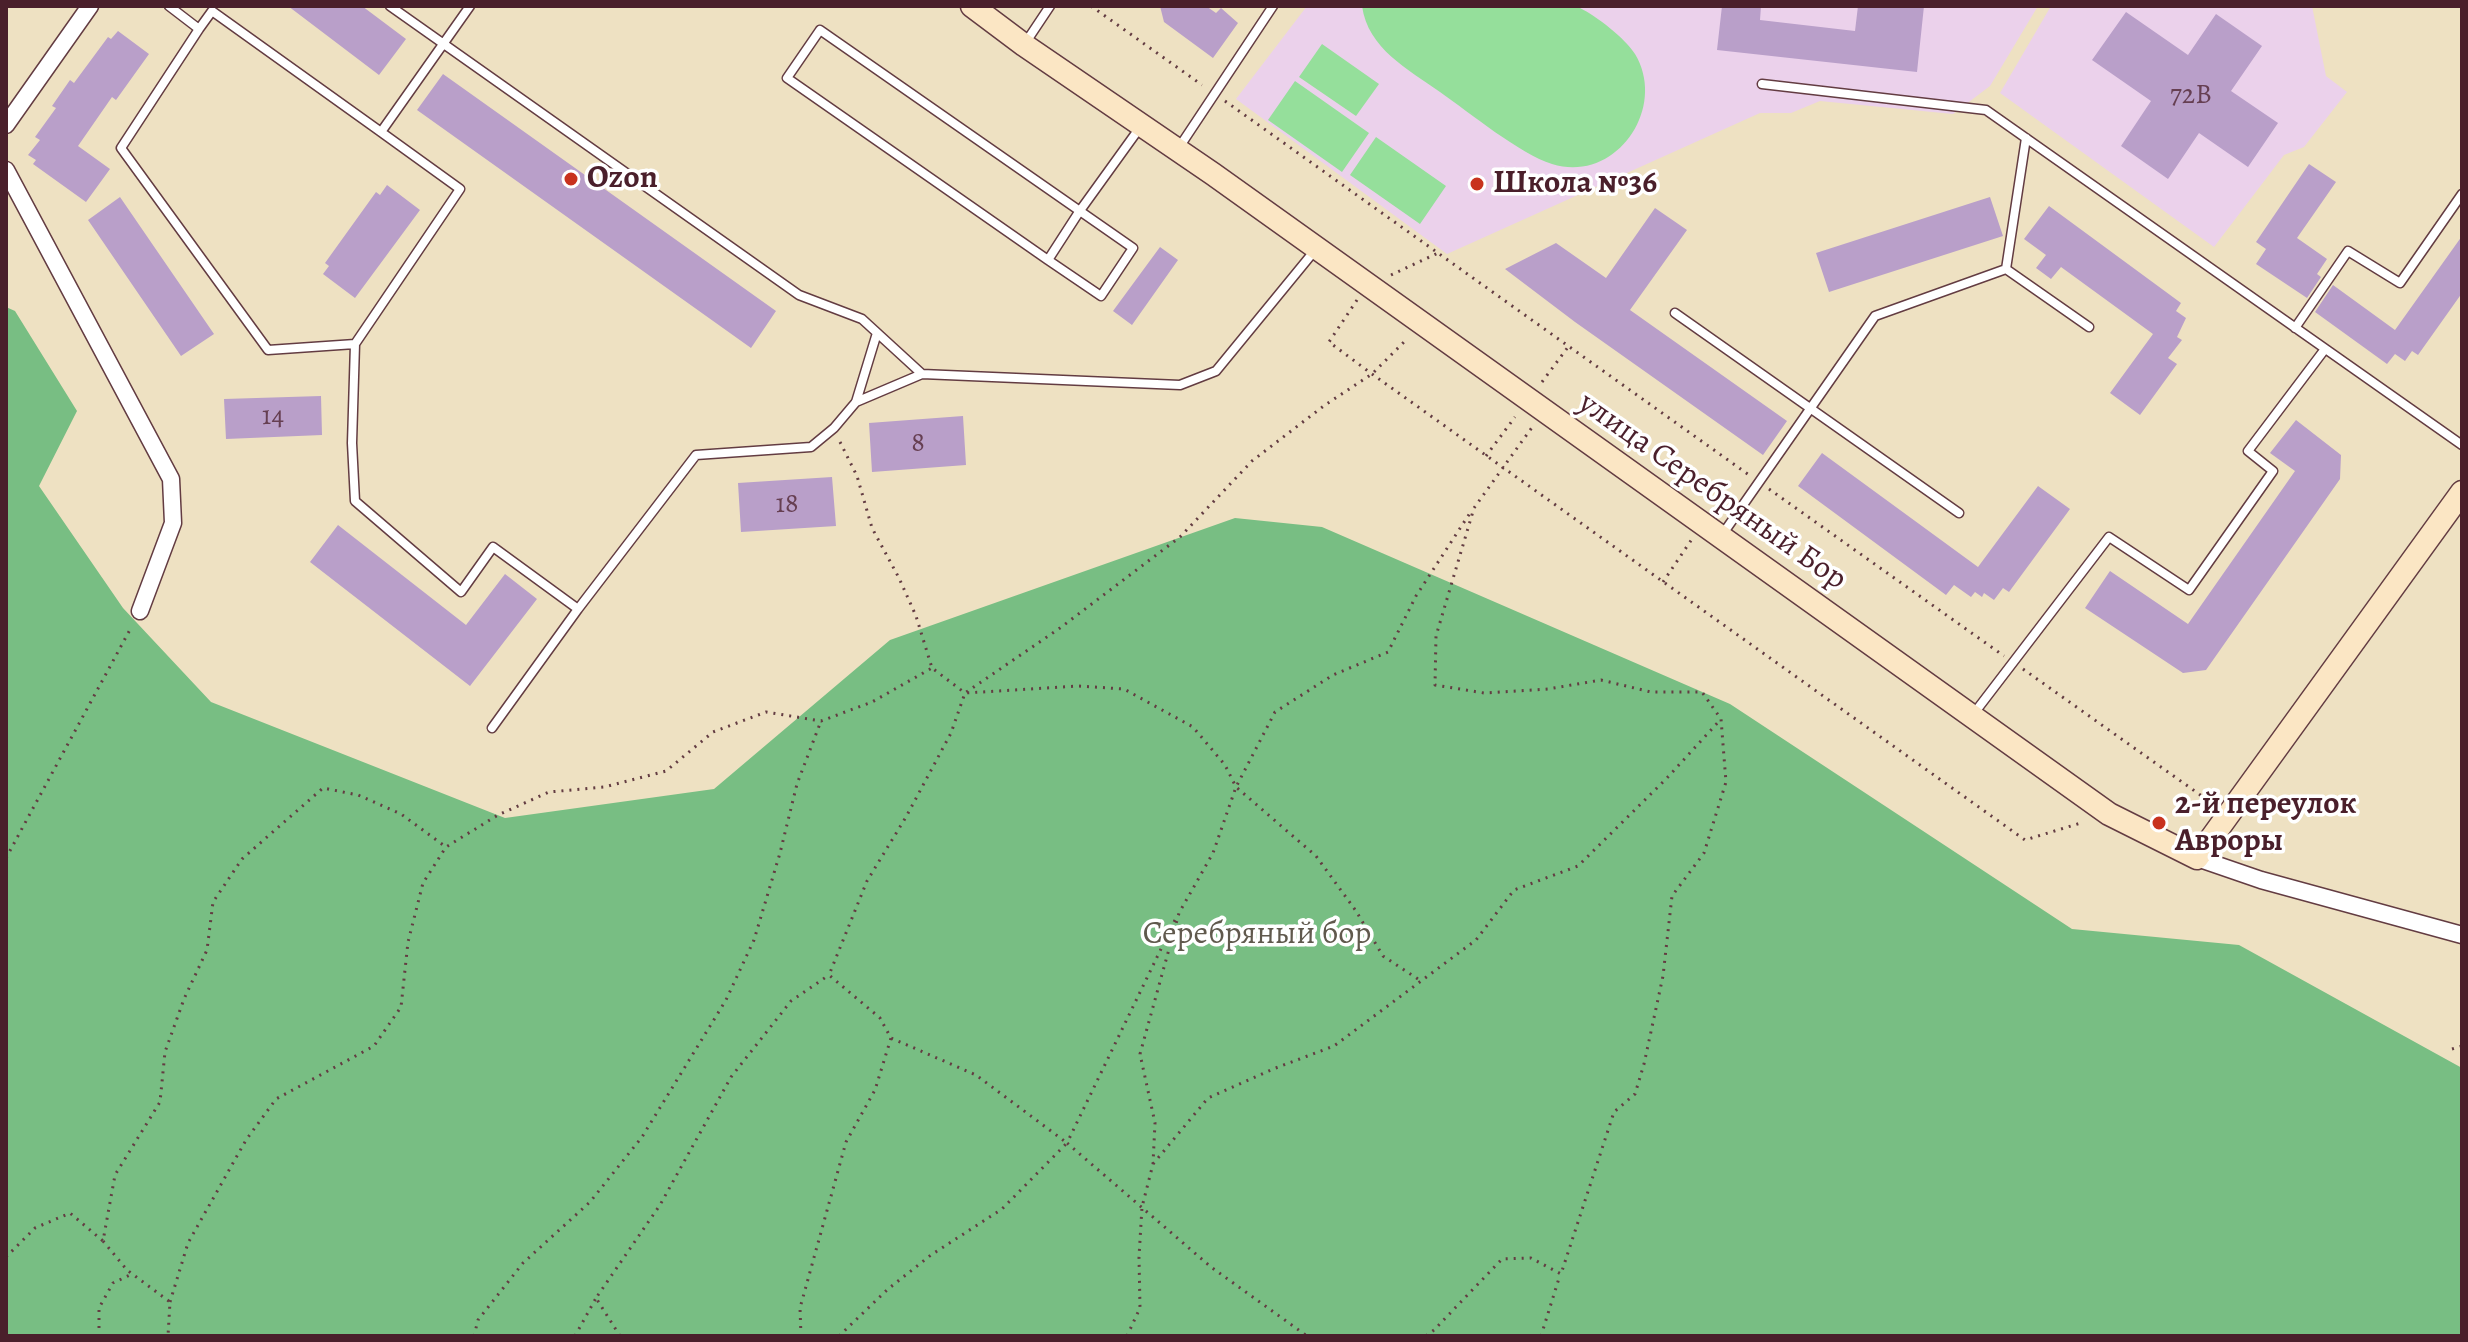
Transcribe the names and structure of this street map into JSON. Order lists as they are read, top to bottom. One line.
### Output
{"streets":{"street":["улица Серебряный Бор"]},"parks":["Серебряный бор"],"places":["Ozon","Школа №36","2-й переулок Авроры"],"house_numbers":["72В","14","8","18"]}
